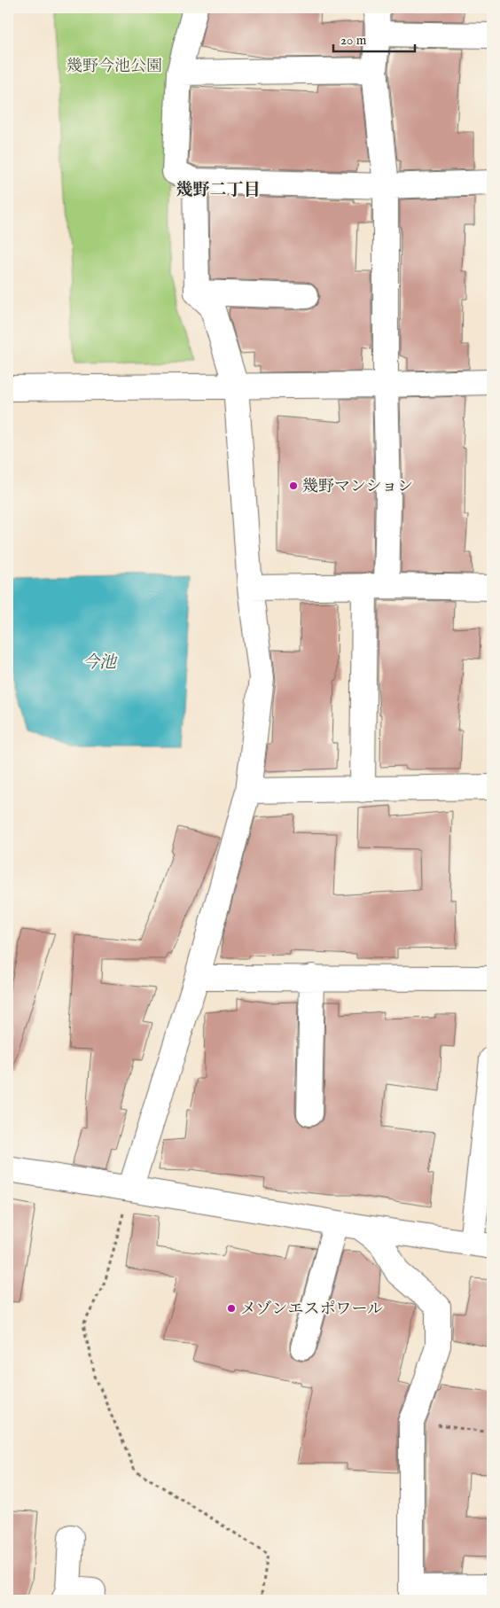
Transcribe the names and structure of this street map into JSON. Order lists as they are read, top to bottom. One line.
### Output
{"districts":["幾野二丁目"],"water":["今池"],"parks":["幾野今池公園"],"places":["幾野マンション","メゾンエスポワール"],"scale_bar":"20 m"}
